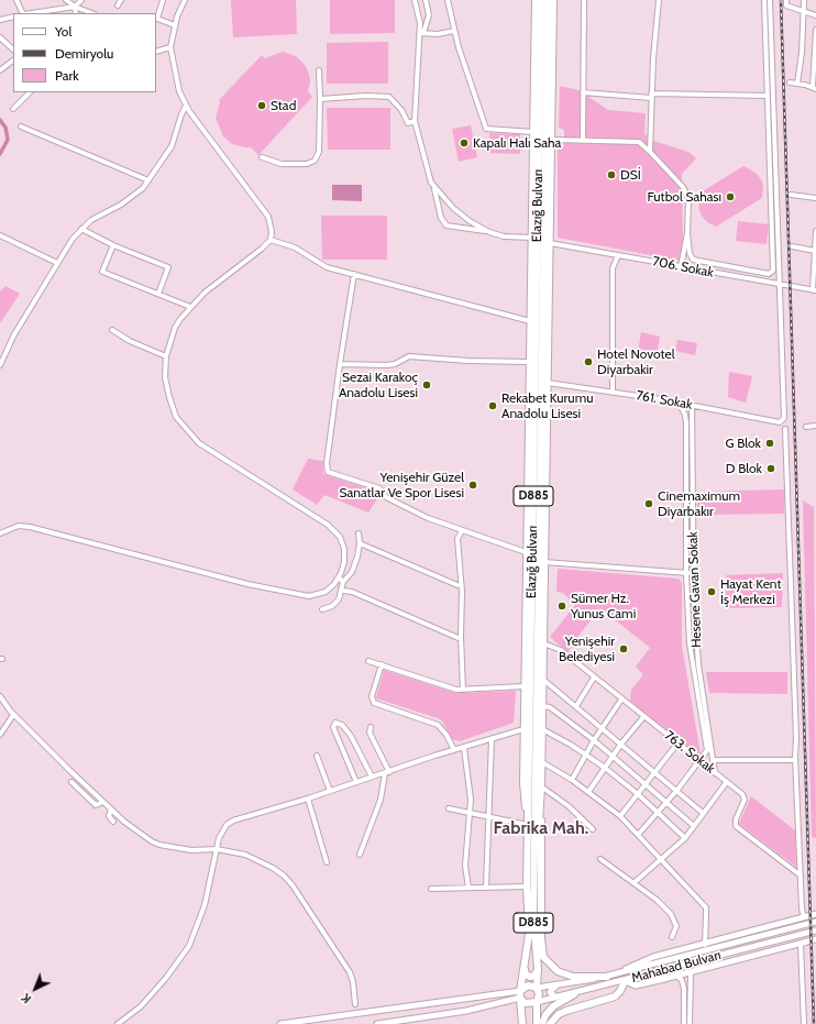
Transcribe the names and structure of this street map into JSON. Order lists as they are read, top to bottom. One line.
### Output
{"streets":{"highway":["Elazığ Bulvarı","D885"],"main road":["Mahabad Bulvarı"],"street":["706. Sokak","761. Sokak","Hesene Gavan Sokak","763. Sokak"]},"crossings":[["Elazığ Bulvarı","Mahabad Bulvarı"],["706. Sokak","761. Sokak"],["761. Sokak","Hesene Gavan Sokak"],["Hesene Gavan Sokak","763. Sokak"]],"districts":["Fabrika Mah."],"places":["Stad","Kapalı Halı Saha","DSİ","Futbol Sahası","Hotel Novotel Diyarbakir","Sezai Karakoç Anadolu Lisesi","Rekabet Kurumu Anadolu Lisesi","G Blok","D Blok","Yenişehir Güzel Sanatlar Ve Spor Lisesi","Cinemaximum Diyarbakır","Hayat Kent İş Merkezi","Sümer Hz. Yunus Cami","Yenişehir Belediyesi"],"legend":["Yol","Demiryolu","Park"],"north":"bottom left"}
